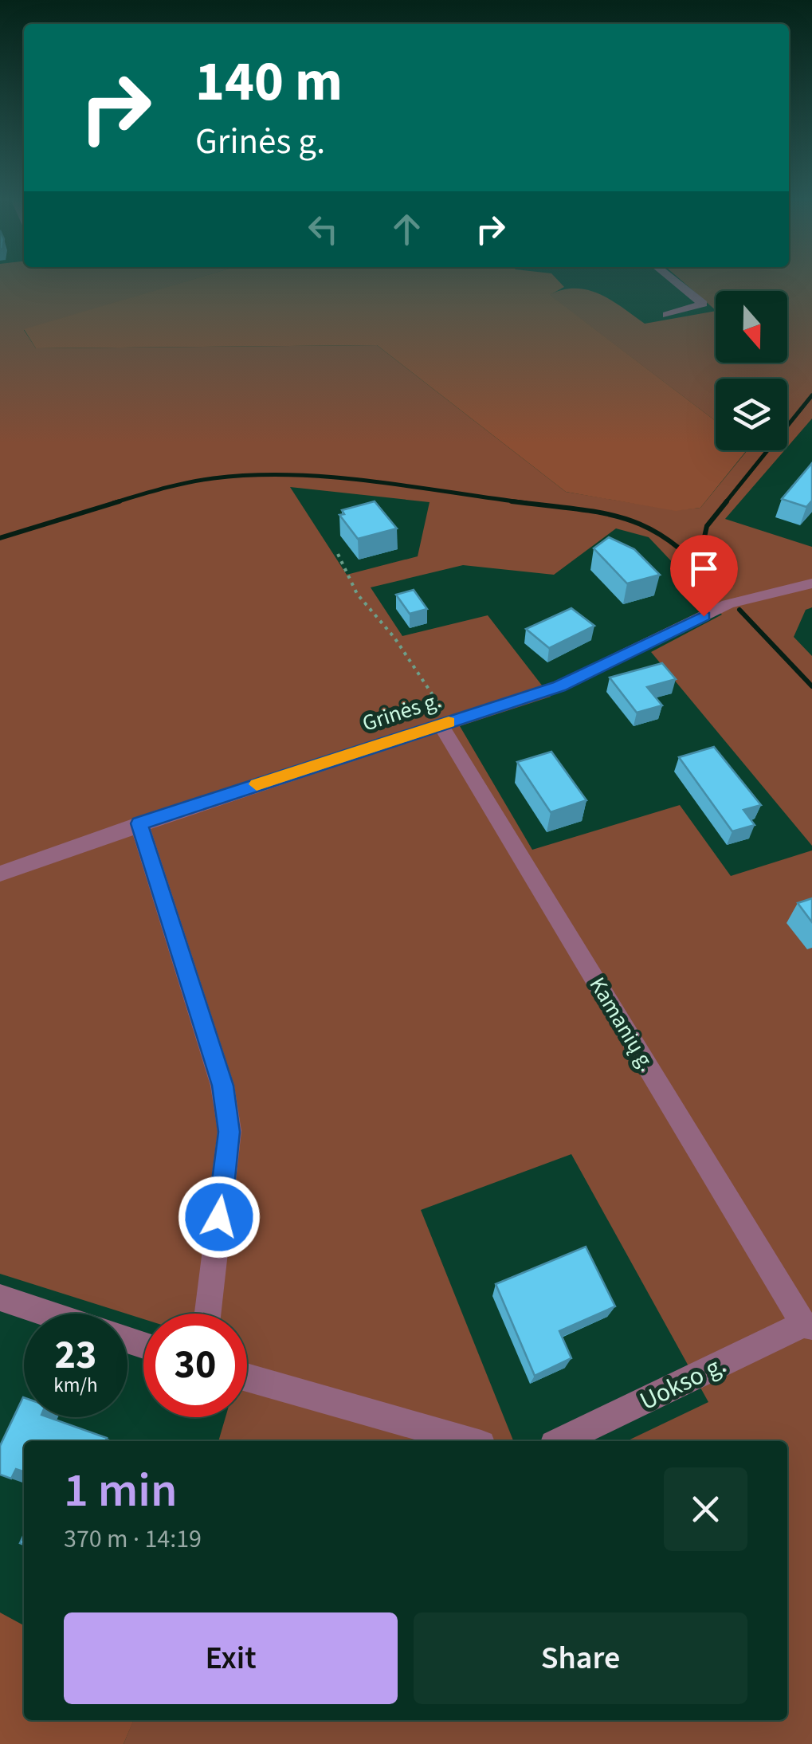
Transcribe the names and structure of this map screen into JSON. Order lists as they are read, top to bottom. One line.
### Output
{"streets":{"street":["Grinės g.","Kamanių g.","Uokso g."]},"crossings":[["Grinės g.","Kamanių g."],["Kamanių g.","Uokso g."]],"north":"bottom","page":{"turn":["140 m","Grinės g."],"speed":"23 km/h","limit":"30","heading":["1 min","370 m · 14:19"],"buttons":["Exit","Share"]}}
